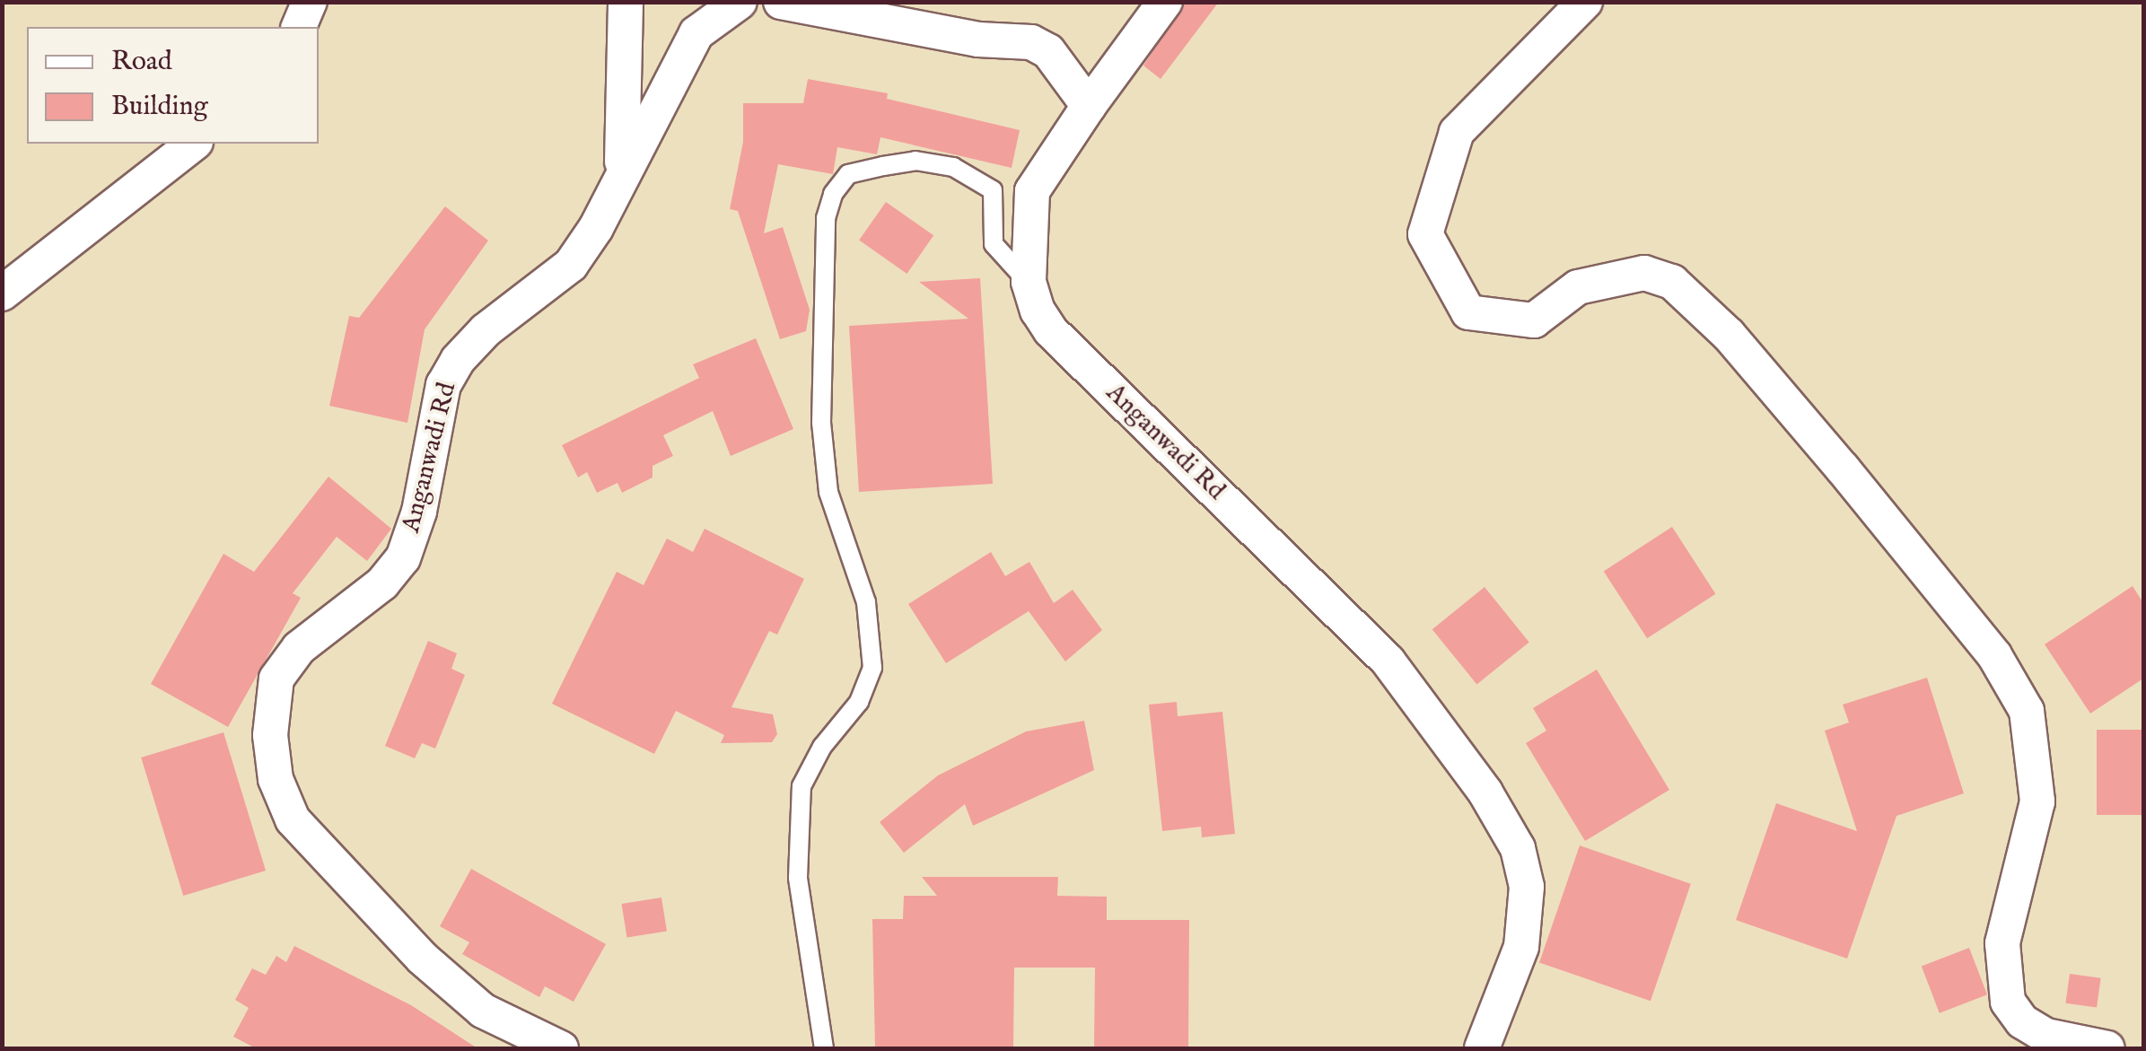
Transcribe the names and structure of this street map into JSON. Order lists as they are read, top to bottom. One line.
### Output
{"streets":{"street":["Anganwadi Rd"]},"legend":["Road","Building"]}
